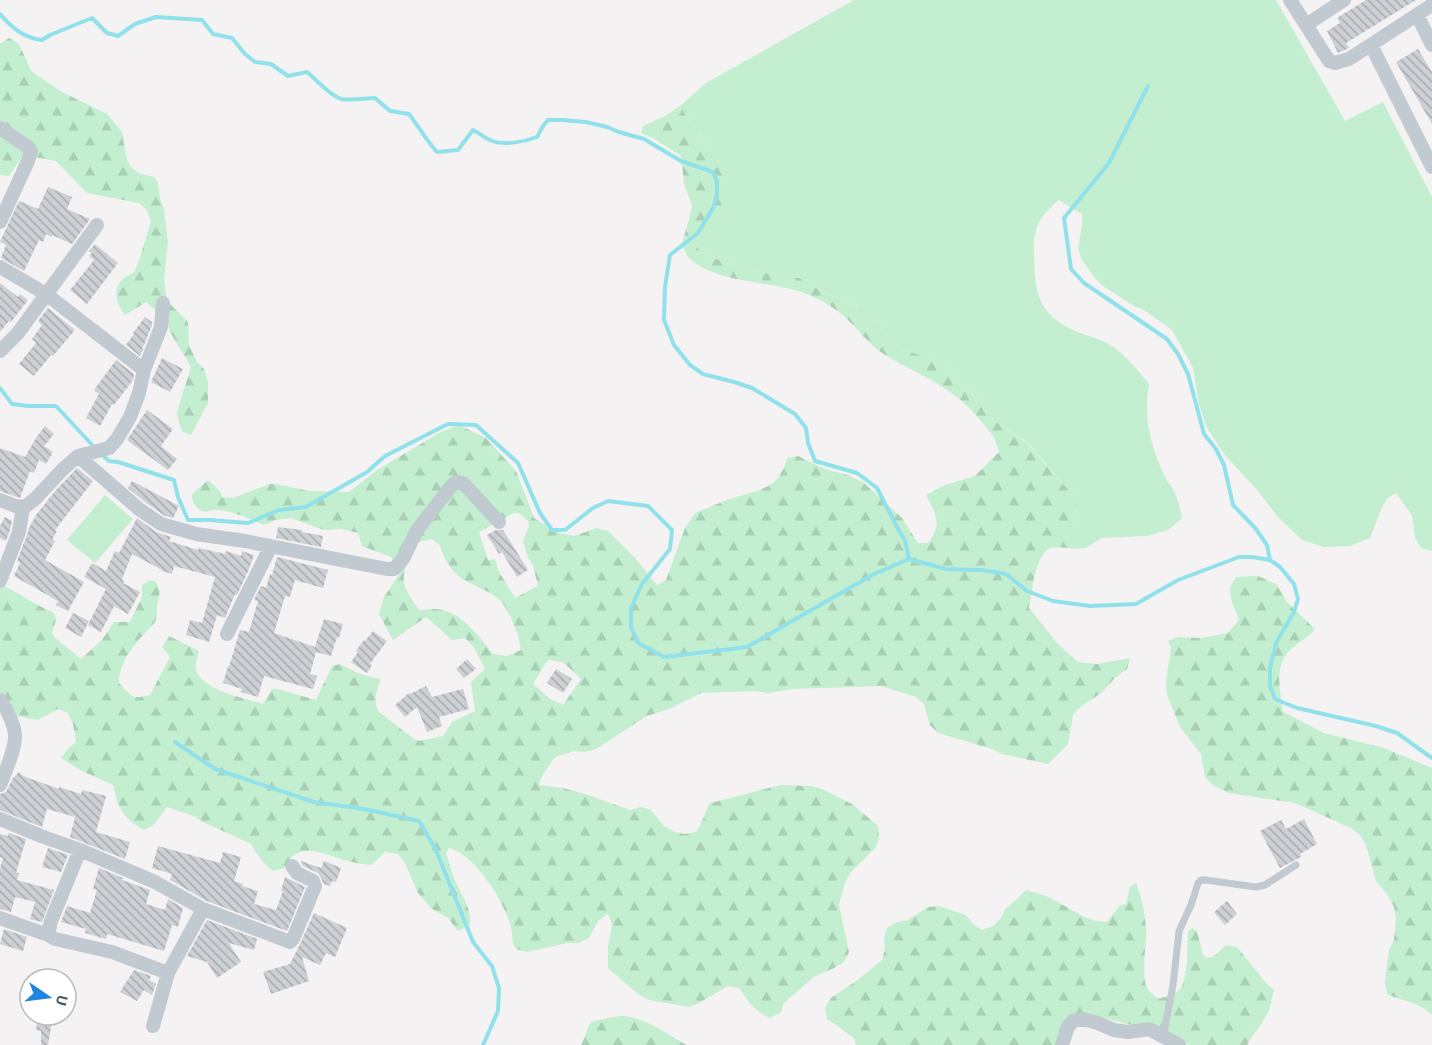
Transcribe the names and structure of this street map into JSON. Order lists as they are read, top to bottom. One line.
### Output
{"north":"right"}
